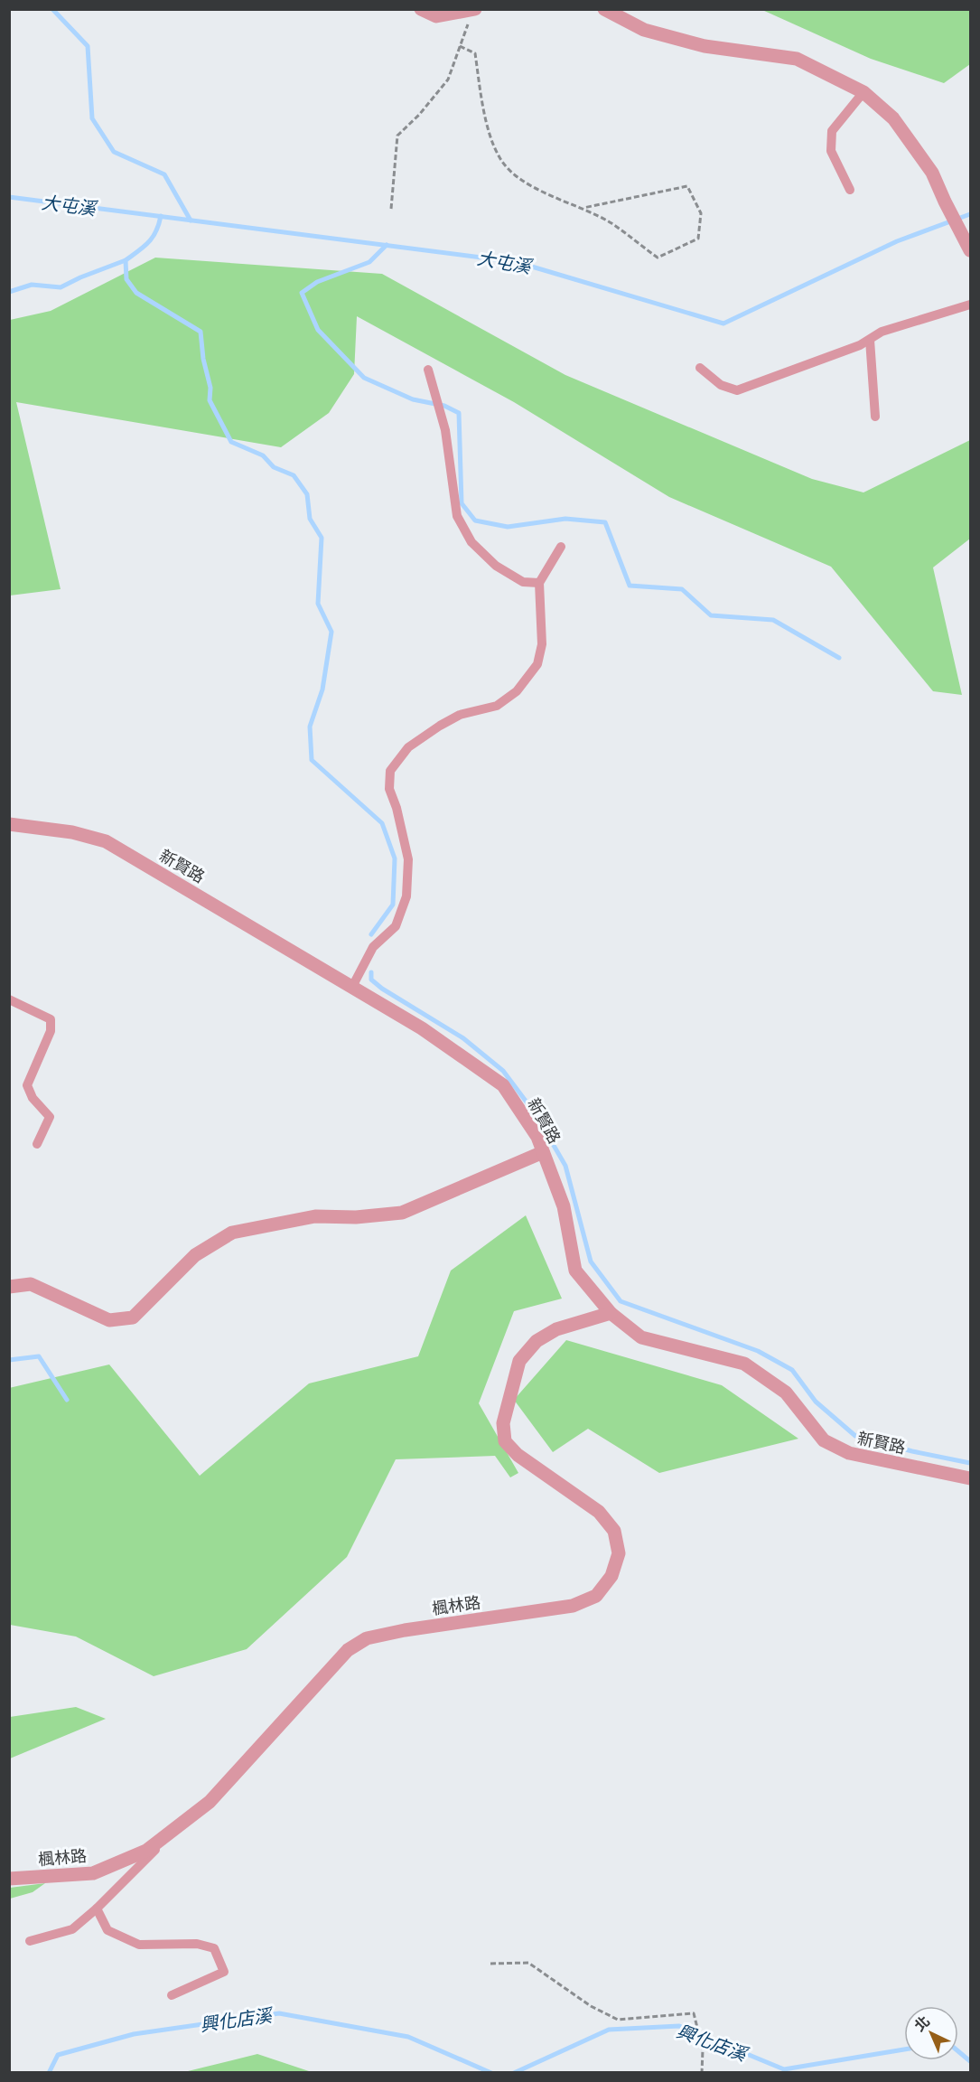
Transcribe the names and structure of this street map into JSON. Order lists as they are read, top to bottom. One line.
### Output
{"streets":{"street":["新賢路","楓林路"]},"crossings":[["新賢路","楓林路"]],"water":["大屯溪","興化店溪"],"north":"top left"}
